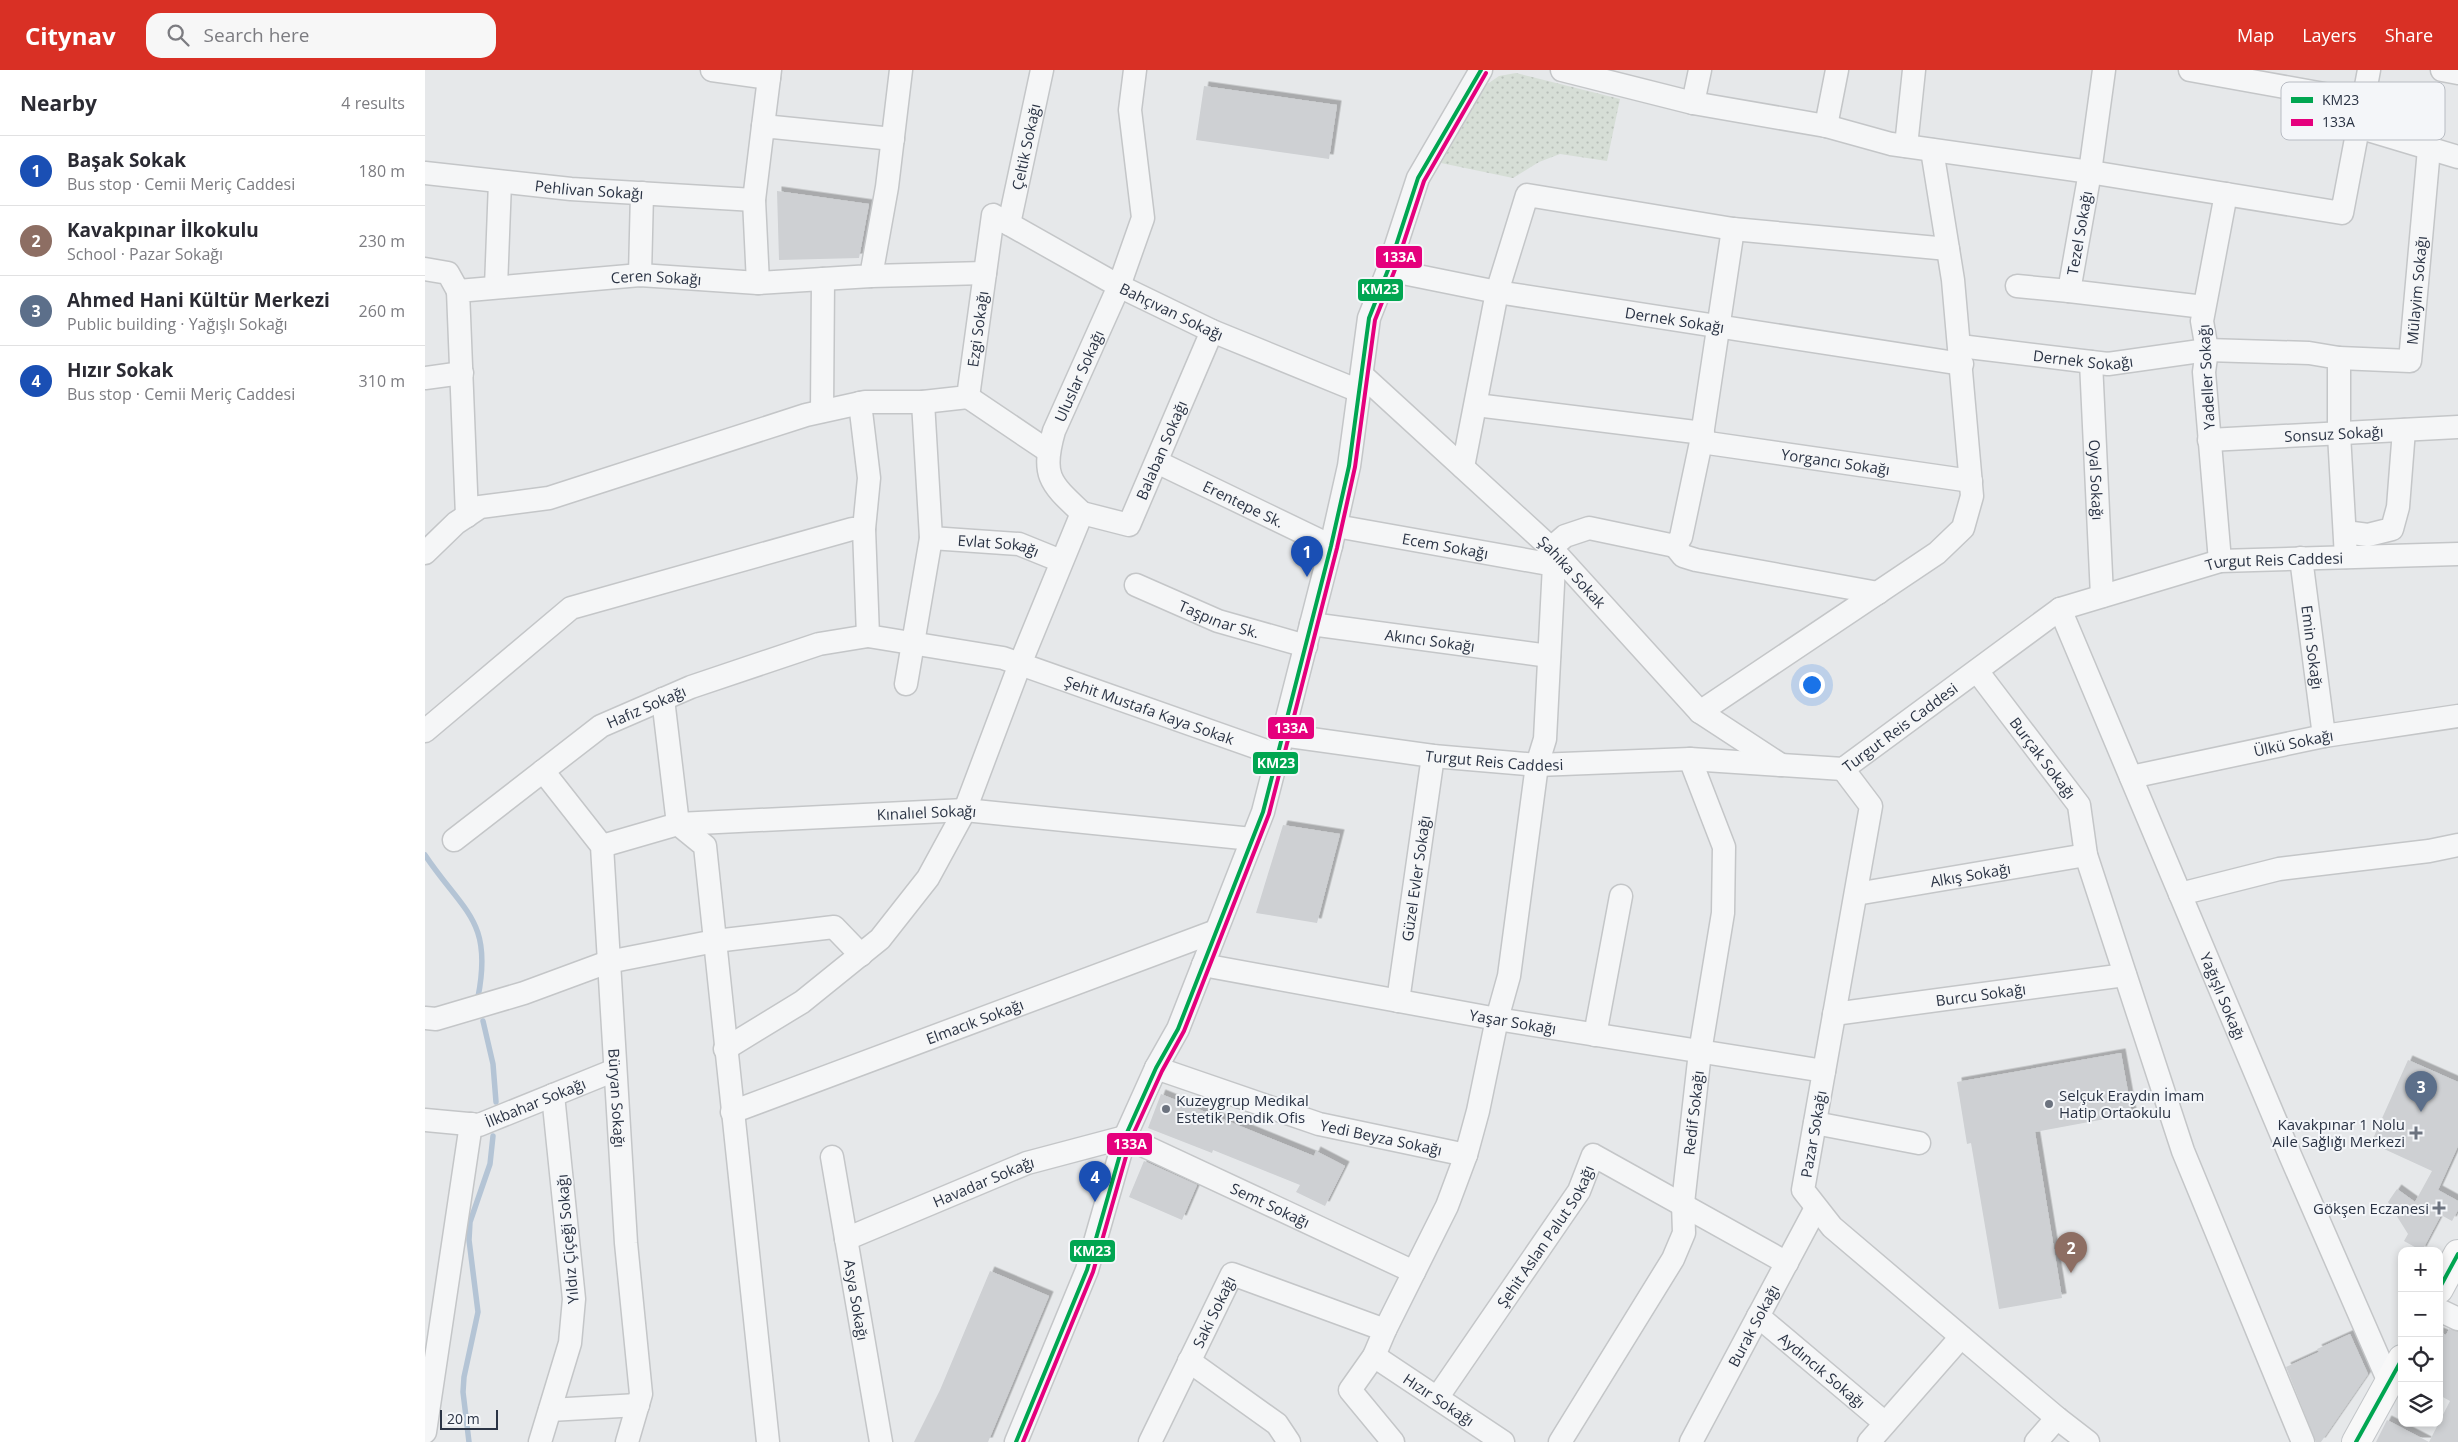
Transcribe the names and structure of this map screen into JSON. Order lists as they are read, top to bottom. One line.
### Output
{"streets":{"street":["Çeltik Sokağı","Pehlivan Sokağı","Tezel Sokağı","Ceren Sokağı","Mülayim Sokağı","Bahçıvan Sokağı","Dernek Sokağı","Ezgi Sokağı","Uluslar Sokağı","Yadeller Sokağı","Sonsuz Sokağı","Balaban Sokağı","Yorgancı Sokağı","Oyal Sokağı","Erentepe Sk.","Ecem Sokağı","Evlat Sokağı","Turgut Reis Caddesi","Şahika Sokak","Taşpınar Sk.","Akıncı Sokağı","Emin Sokağı","Hafız Sokağı","Şehit Mustafa Kaya Sokak","Ülkü Sokağı","Burçak Sokağı","Kınalıel Sokağı","Alkış Sokağı","Güzel Evler Sokağı","Burcu Sokağı","Yağışlı Sokağı","Yaşar Sokağı","Elmacık Sokağı","Büryan Sokağı","İlkbahar Sokağı","Redif Sokağı","Pazar Sokağı","Yedi Beyza Sokağı","Havadar Sokağı","Semt Sokağı","Şehit Aslan Palut Sokağı","Yıldız Çiçeği Sokağı","Asya Sokağı","Saki Sokağı","Burak Sokağı","Aydıncık Sokağı","Hızır Sokağı"]},"crossings":[["Çeltik Sokağı","Bahçıvan Sokağı"],["Çeltik Sokağı","Ezgi Sokağı"],["Tezel Sokağı","Yadeller Sokağı"],["Ceren Sokağı","Ezgi Sokağı"],["Mülayim Sokağı","Dernek Sokağı"],["Bahçıvan Sokağı","Ezgi Sokağı"],["Bahçıvan Sokağı","Uluslar Sokağı"],["Bahçıvan Sokağı","Balaban Sokağı"],["Bahçıvan Sokağı","Şahika Sokak"],["Dernek Sokağı","Yadeller Sokağı"],["Dernek Sokağı","Oyal Sokağı"],["Uluslar Sokağı","Balaban Sokağı"],["Yadeller Sokağı","Sonsuz Sokağı"],["Yadeller Sokağı","Turgut Reis Caddesi"],["Balaban Sokağı","Erentepe Sk."],["Oyal Sokağı","Turgut Reis Caddesi"],["Erentepe Sk.","Ecem Sokağı"],["Ecem Sokağı","Şahika Sokak"],["Turgut Reis Caddesi","Şahika Sokak"],["Turgut Reis Caddesi","Emin Sokağı"],["Turgut Reis Caddesi","Şehit Mustafa Kaya Sokak"],["Turgut Reis Caddesi","Burçak Sokağı"],["Turgut Reis Caddesi","Güzel Evler Sokağı"],["Turgut Reis Caddesi","Yağışlı Sokağı"],["Turgut Reis Caddesi","Redif Sokağı"],["Turgut Reis Caddesi","Pazar Sokağı"],["Emin Sokağı","Ülkü Sokağı"],["Hafız Sokağı","Şehit Mustafa Kaya Sokak"],["Ülkü Sokağı","Yağışlı Sokağı"],["Burçak Sokağı","Alkış Sokağı"],["Burçak Sokağı","Burcu Sokağı"],["Kınalıel Sokağı","Büryan Sokağı"],["Alkış Sokağı","Pazar Sokağı"],["Güzel Evler Sokağı","Yaşar Sokağı"],["Burcu Sokağı","Pazar Sokağı"],["Yaşar Sokağı","Redif Sokağı"],["Yaşar Sokağı","Pazar Sokağı"],["Büryan Sokağı","İlkbahar Sokağı"],["İlkbahar Sokağı","Yıldız Çiçeği Sokağı"],["Redif Sokağı","Şehit Aslan Palut Sokağı"],["Pazar Sokağı","Burak Sokağı"],["Havadar Sokağı","Semt Sokağı"],["Havadar Sokağı","Asya Sokağı"],["Şehit Aslan Palut Sokağı","Burak Sokağı"],["Şehit Aslan Palut Sokağı","Hızır Sokağı"],["Burak Sokağı","Aydıncık Sokağı"]],"places":{"other":["Selçuk Eraydın İmam Hatip Ortaokulu","Kuzeygrup Medikal Estetik Pendik Ofis"],"health":["Kavakpınar 1 Nolu Aile Sağlığı Merkezi","Gökşen Eczanesi"]},"lines":["transit line KM23","transit line 133A"],"legend":["KM23","133A"],"scale_bar":"20 m","page":{"header":"Citynav","search":"Search here","nav":["Map","Layers","Share"],"heading":["Nearby","4 results"],"list":[{"mark":"1","name":"Başak Sokak","note":"Bus stop · Cemii Meriç Caddesi","value":"180 m"},{"mark":"2","name":"Kavakpınar İlkokulu","note":"School · Pazar Sokağı","value":"230 m"},{"mark":"3","name":"Ahmed Hani Kültür Merkezi","note":"Public building · Yağışlı Sokağı","value":"260 m"},{"mark":"4","name":"Hızır Sokak","note":"Bus stop · Cemii Meriç Caddesi","value":"310 m"}],"pins":["1","3","4","2"],"map_buttons":["+","−"],"scale":"20 m"}}
